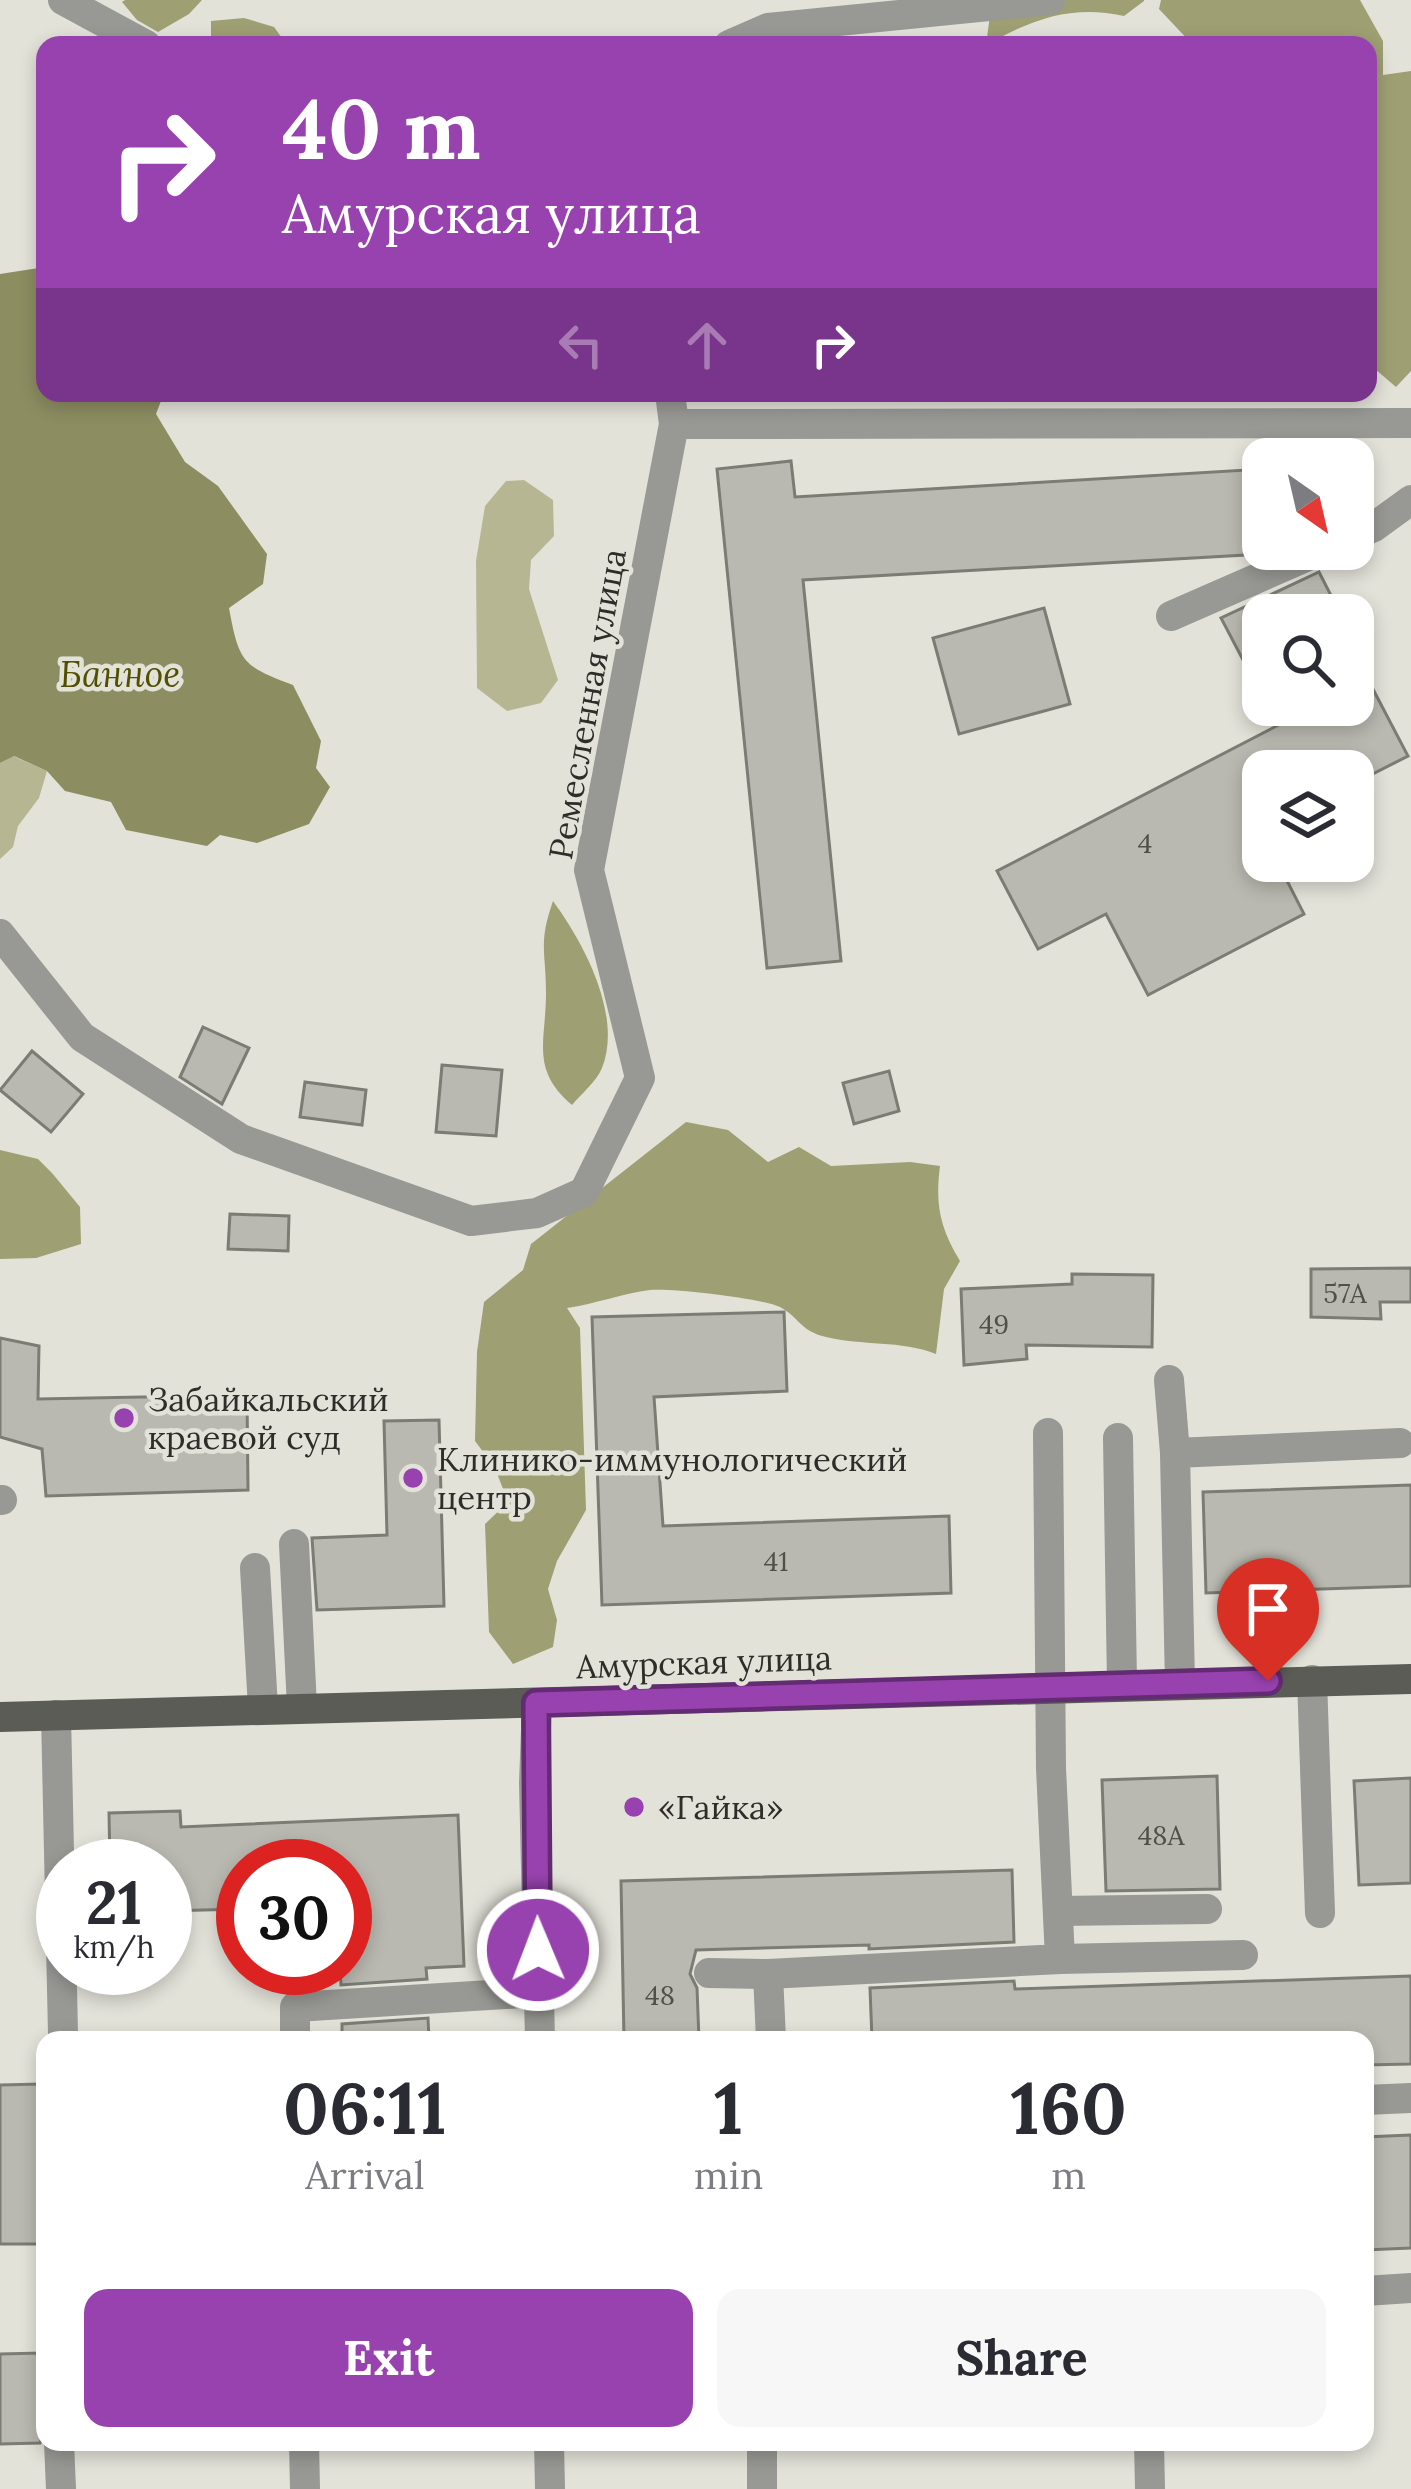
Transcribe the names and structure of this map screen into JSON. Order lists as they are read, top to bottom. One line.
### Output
{"streets":{"main road":["Амурская улица"],"street":["Ремесленная улица"]},"water":["Банное"],"places":["Забайкальский краевой суд","Клинико-иммунологический центр","«Гайка»"],"house_numbers":["4","57А","49","41","48А","48"],"north":"bottom right","page":{"turn":["40 m","Амурская улица"],"speed":"21 km/h","limit":"30","eta":["06:11","Arrival","1","min","160","m"],"buttons":["Exit","Share"]}}
